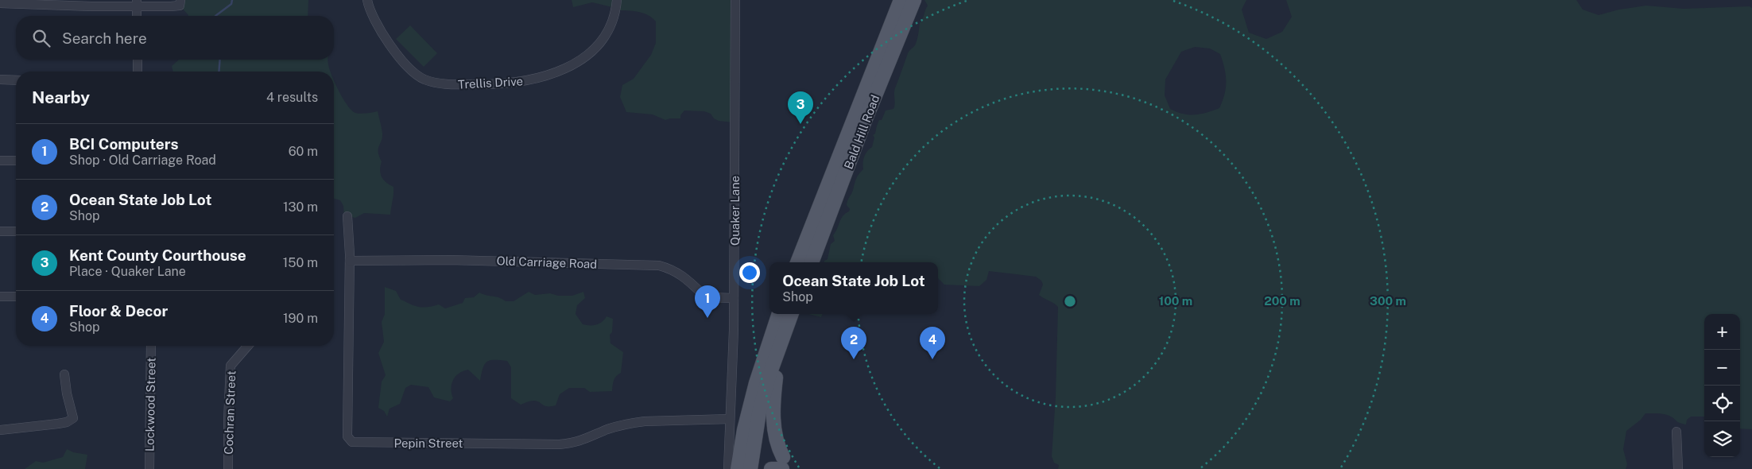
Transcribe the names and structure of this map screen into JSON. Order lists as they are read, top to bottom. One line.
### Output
{"streets":{"main road":["Bald Hill Road"],"street":["Trellis Drive","Quaker Lane","Old Carriage Road","Lockwood Street","Cochran Street","Pepin Street"]},"crossings":[["Quaker Lane","Old Carriage Road"],["Quaker Lane","Pepin Street"],["Old Carriage Road","Pepin Street"]],"page":{"search":"Search here","heading":["Nearby","4 results"],"pins":["3","1","2","4"],"list":[{"mark":"1","name":"BCI Computers","note":"Shop · Old Carriage Road","value":"60 m"},{"mark":"2","name":"Ocean State Job Lot","note":"Shop","value":"130 m"},{"mark":"3","name":"Kent County Courthouse","note":"Place · Quaker Lane","value":"150 m"},{"mark":"4","name":"Floor & Decor","note":"Shop","value":"190 m"}],"popup":["Ocean State Job Lot","Shop"],"map_buttons":["+","−"]},"rings":["100 m","200 m","300 m"]}
